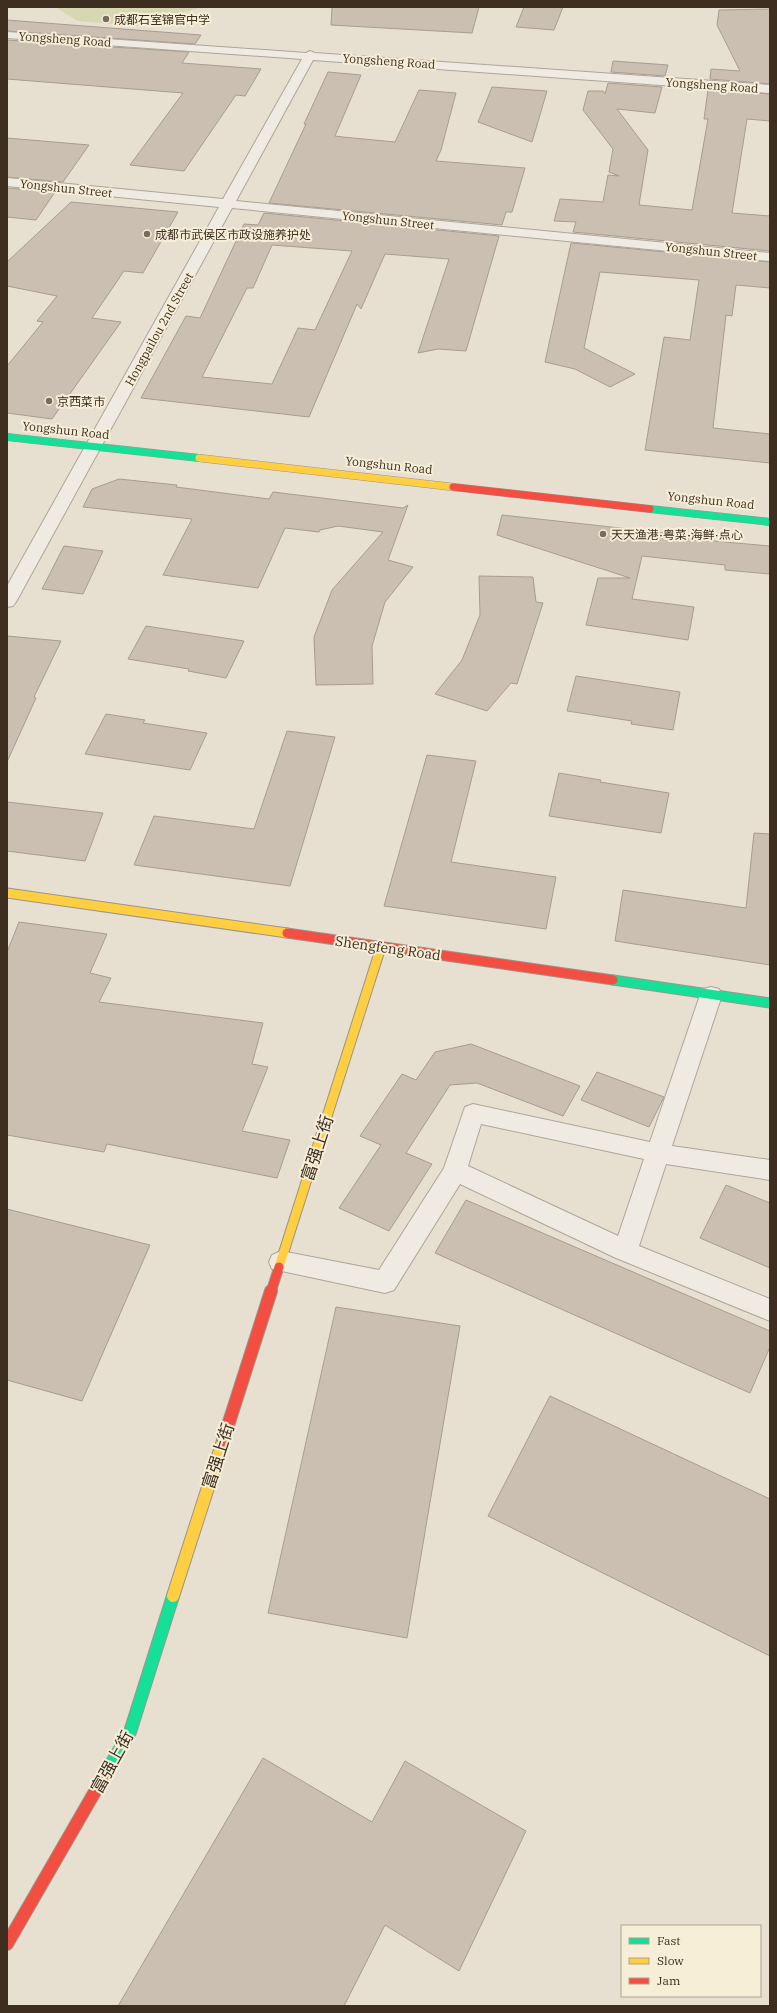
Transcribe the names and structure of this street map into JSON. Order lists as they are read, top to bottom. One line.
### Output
{"streets":{"street":["Yongsheng Road","Yongshun Street","Hongpailou 2nd Street","Shengfeng Road","富强上街"]},"crossings":[["Yongsheng Road","Hongpailou 2nd Street"],["Yongshun Street","Hongpailou 2nd Street"],["Shengfeng Road","富强上街"]],"places":["成都石室锦官中学","成都市武侯区市政设施养护处","京西菜市","天天渔港·粤菜·海鲜·点心"],"legend":["Fast","Slow","Jam"]}
